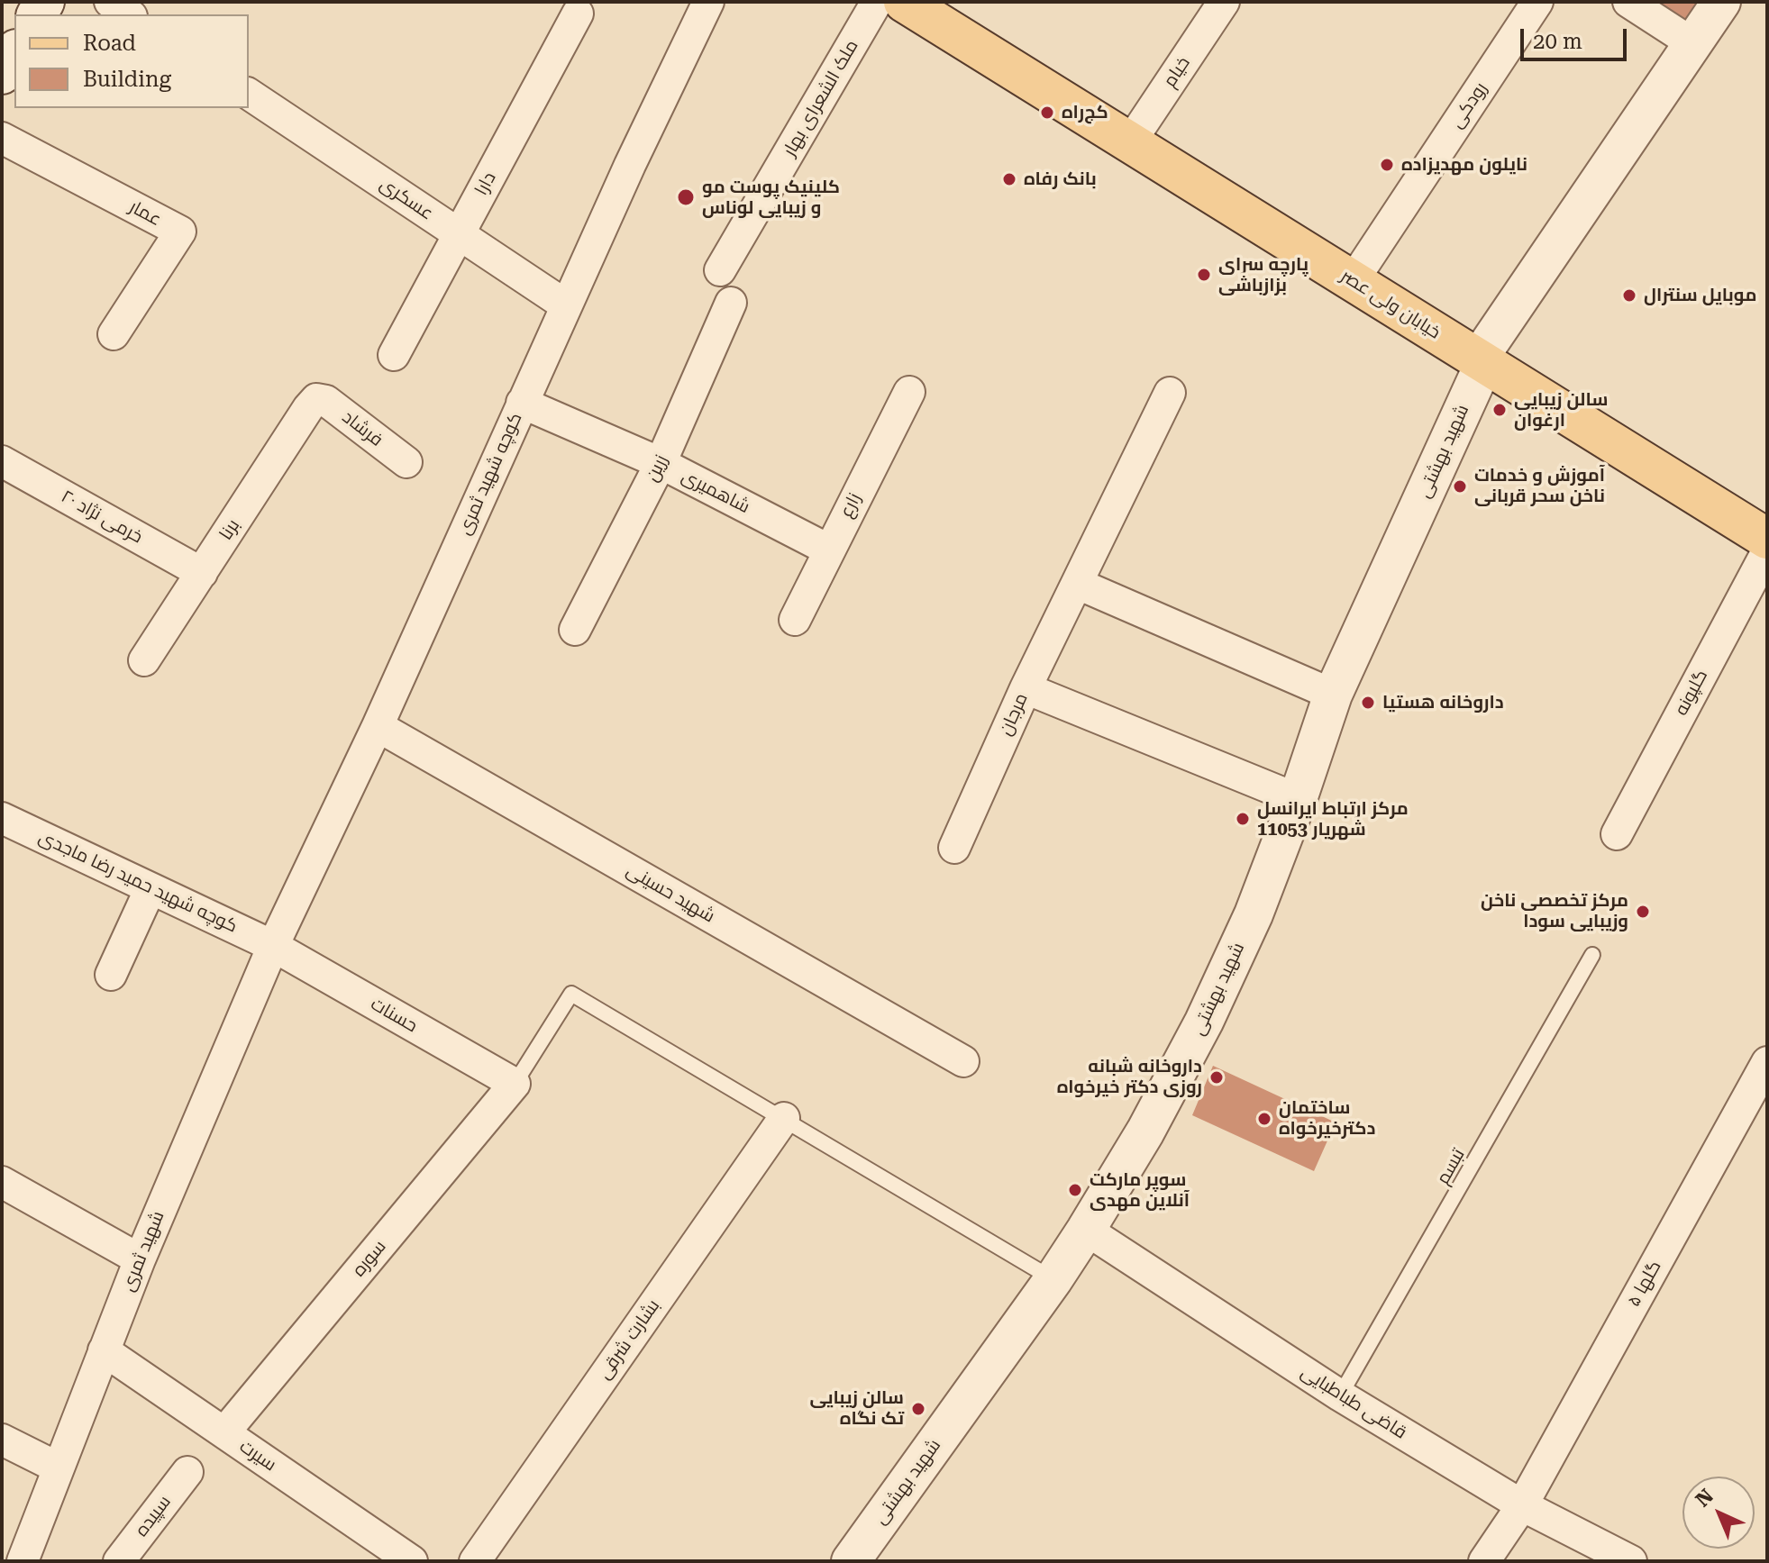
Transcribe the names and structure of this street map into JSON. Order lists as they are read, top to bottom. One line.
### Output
{"streets":{"main road":["خیابان ولی عصر"],"street":["خیام","ملک الشعرای بهار","رودکی","دارا","عسکری","عمار","فرشاد","شهید بهشتی","زرین","کوچه شهید ثمری","شاهمیری","زارع","خرمی نژاد ۲۰","برنا","گلپونه","مرجان","کوچه شهید حمید رضا ماجدی","شهید حسینی","حسنات","شهید ثمری","سوره","گلها ۵","بشارت شرقی","قاضی طباطبایی","سیرت","سپیده"],"lane":["تبسم"]},"crossings":[["خیام","خیابان ولی عصر"],["رودکی","خیابان ولی عصر"],["دارا","عسکری"],["عسکری","کوچه شهید ثمری"],["خیابان ولی عصر","شهید بهشتی"],["فرشاد","برنا"],["شهید بهشتی","قاضی طباطبایی"],["زرین","شاهمیری"],["کوچه شهید ثمری","شاهمیری"],["کوچه شهید ثمری","کوچه شهید حمید رضا ماجدی"],["کوچه شهید ثمری","شهید حسینی"],["کوچه شهید ثمری","حسنات"],["کوچه شهید ثمری","شهید ثمری"],["شاهمیری","زارع"],["خرمی نژاد ۲۰","برنا"],["کوچه شهید حمید رضا ماجدی","حسنات"],["کوچه شهید حمید رضا ماجدی","شهید ثمری"],["حسنات","شهید ثمری"],["حسنات","سوره"],["تبسم","قاضی طباطبایی"],["شهید ثمری","سیرت"],["سوره","سیرت"],["گلها ۵","قاضی طباطبایی"]],"places":["کج‌راه","نایلون مهدیزاده","بانک رفاه","کلینیک پوست مو و زیبایی لوناس","پارچه سرای بزازباشی","موبایل سنترال","سالن زیبایی ارغوان","آموزش و‌ خدمات ناخن سحر قربانی","داروخانه هستیا","مرکز ارتباط ایرانسل 11053 شهریار","مرکز تخصصی ناخن وزیبایی سودا","داروخانه شبانه روزی دکتر خیرخواه","ساختمان دکترخیرخواه","سوپر مارکت آنلاین مهدی","سالن زیبایی تک نگاه"],"legend":["Road","Building"],"scale_bar":"20 m","north":"top left"}
